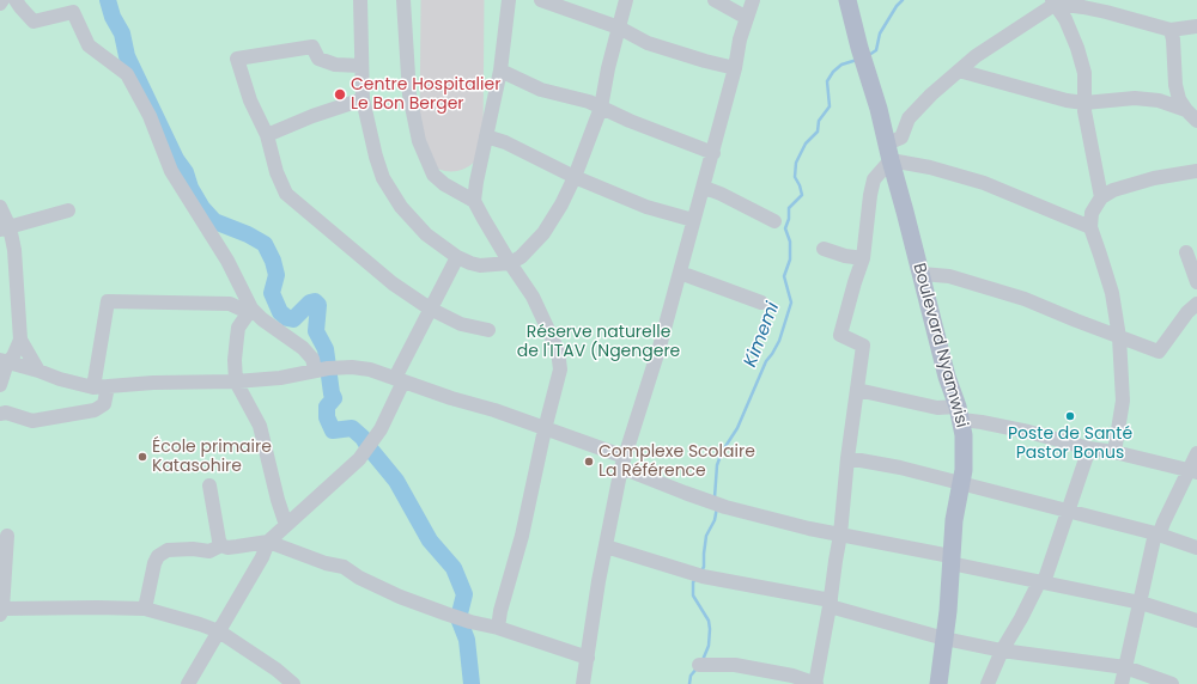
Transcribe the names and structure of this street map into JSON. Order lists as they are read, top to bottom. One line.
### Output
{"streets":{"main road":["Boulevard Nyamwisi"]},"water":["Kimemi"],"parks":["Réserve naturelle de l'ITAV (Ngengere"],"places":["Centre Hospitalier Le Bon Berger","Poste de Santé Pastor Bonus","École primaire Katasohire","Complexe Scolaire La Référence"]}
